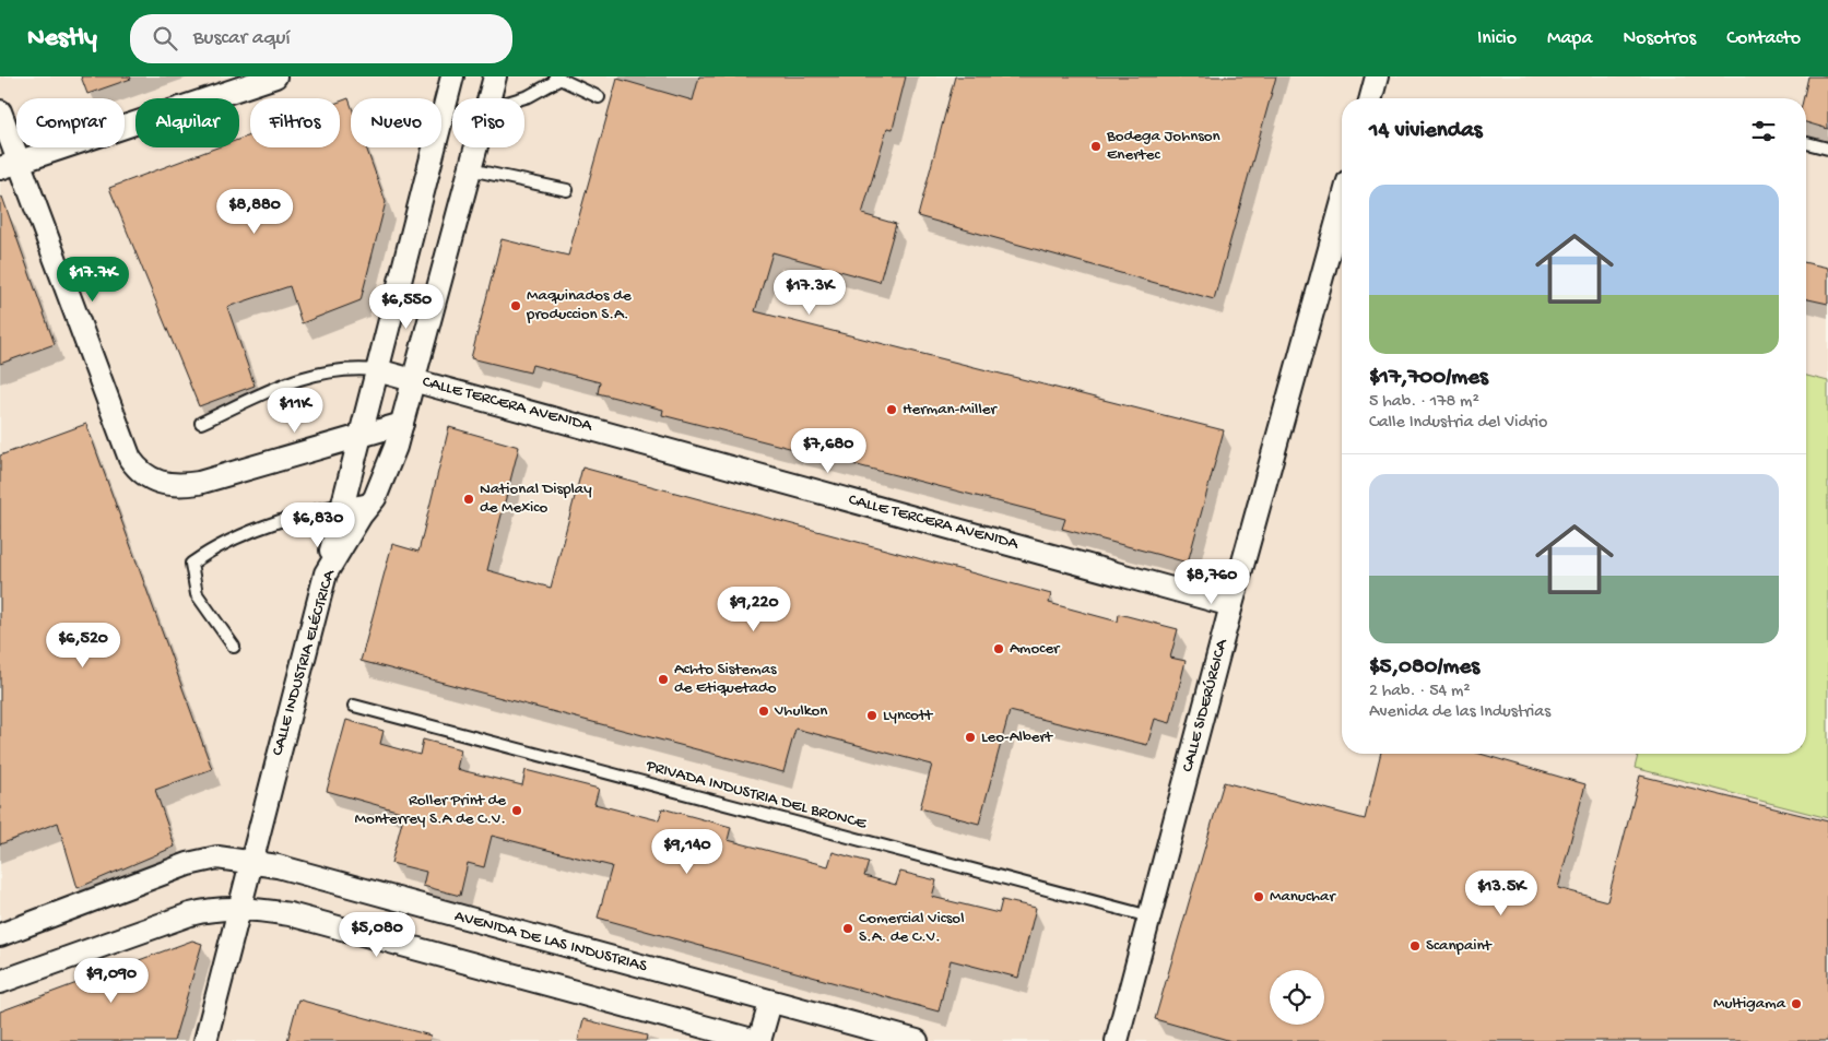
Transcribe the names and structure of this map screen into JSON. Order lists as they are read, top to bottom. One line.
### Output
{"streets":{"street":["CALLE TERCERA AVENIDA","CALLE INDUSTRIA ELÉCTRICA","CALLE SIDERÚRGICA","AVENIDA DE LAS INDUSTRIAS"],"lane":["PRIVADA INDUSTRIA DEL BRONCE"]},"crossings":[["CALLE TERCERA AVENIDA","CALLE INDUSTRIA ELÉCTRICA"],["CALLE TERCERA AVENIDA","CALLE SIDERÚRGICA"],["CALLE INDUSTRIA ELÉCTRICA","AVENIDA DE LAS INDUSTRIAS"],["CALLE SIDERÚRGICA","PRIVADA INDUSTRIA DEL BRONCE"]],"places":["Bodega Johnson Enertec","Maquinados de produccion S.A.","Herman-Miller","National Display de Mexico","Amocer","Achto Sistemas de Etiquetado","Vhulkon","Lyncott","Leo-Albert","Roller Print de Monterrey S.A de C.V.","Manuchar","Comercial Vicsol S.A. de C.V.","Scanpaint","Multigama"],"page":{"header":"Nestly","search":"Buscar aquí","nav":["Inicio","Mapa","Nosotros","Contacto"],"chip":["Comprar","Alquilar","Filtros","Nuevo","Piso"],"heading":"14 viviendas","list":[{"name":"$17,700/mes","note":"5 hab. · 178 m² · Calle Industria del Vidrio"},{"name":"$5,080/mes","note":"2 hab. · 54 m² · Avenida de las Industrias"}],"price":["$8,880","$17.7K","$17.3K","$6,550","$11K","$7,680","$6,830","$8,760","$9,220","$6,520","$9,140","$13.5K","$5,080","$9,090"]}}
